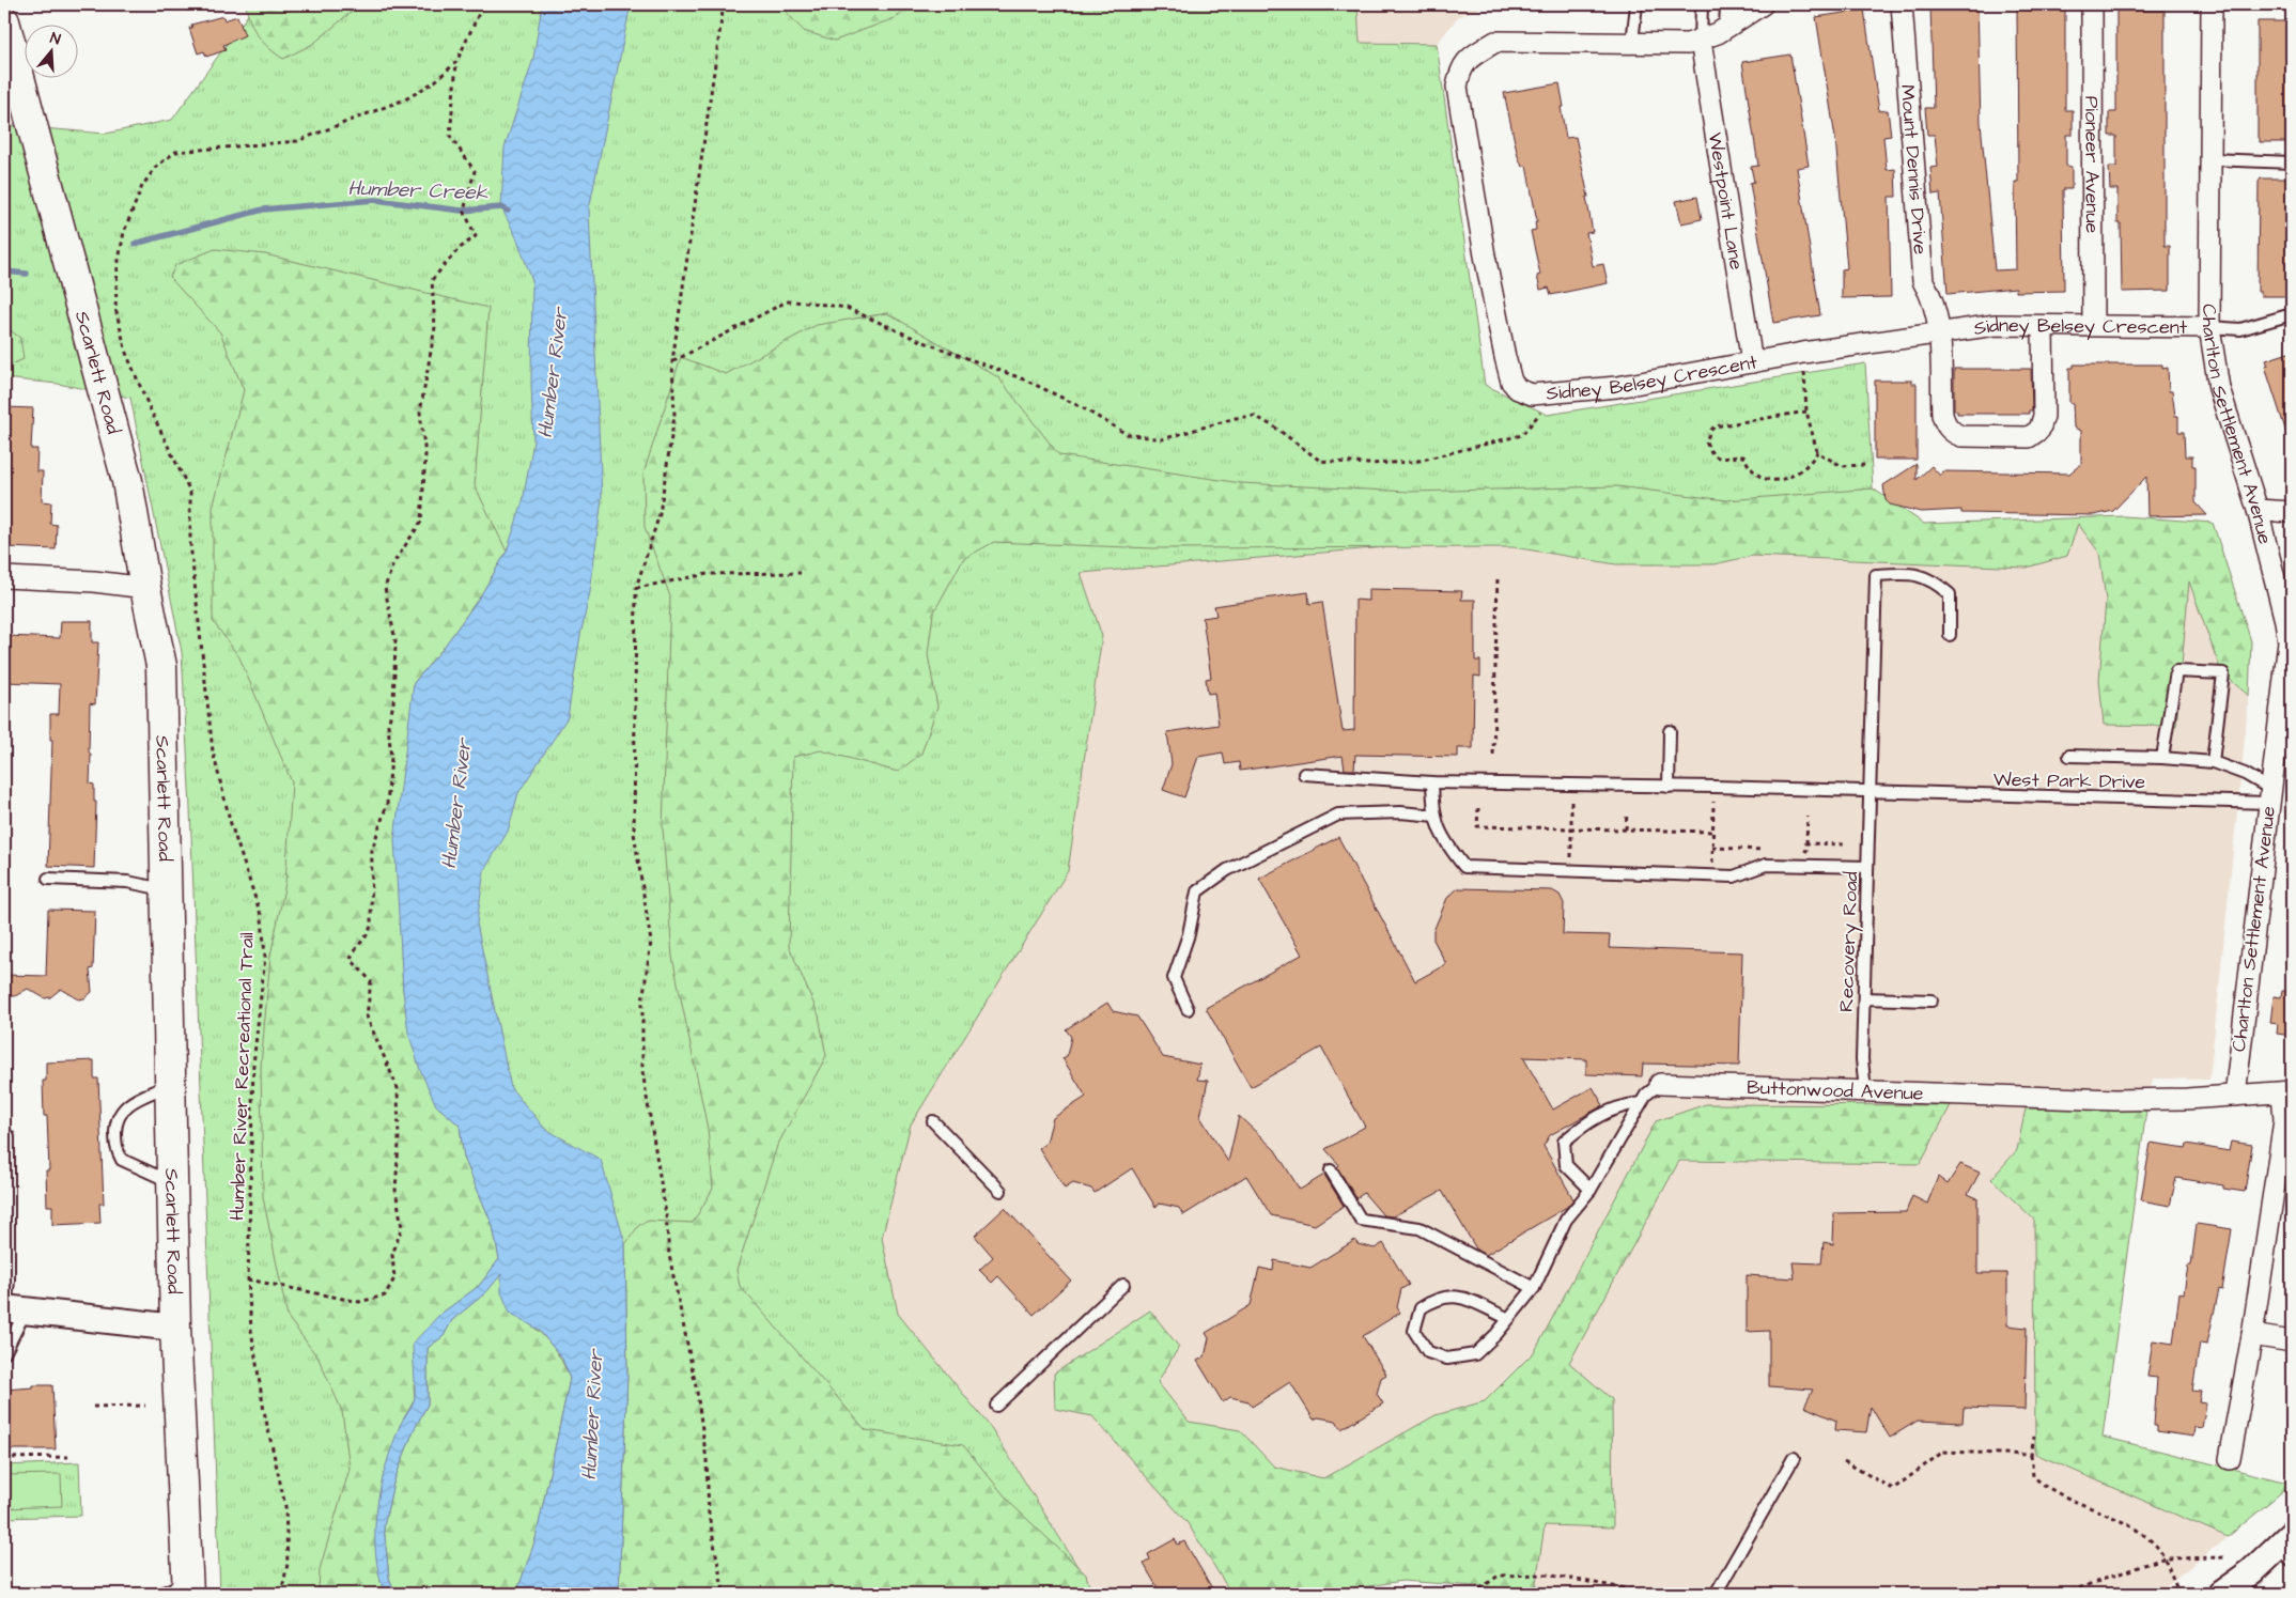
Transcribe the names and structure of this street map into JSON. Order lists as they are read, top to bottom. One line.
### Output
{"streets":{"main road":["Scarlett Road"],"street":["Pioneer Avenue","Mount Dennis Drive","Westpoint Lane","Sidney Belsey Crescent","Charlton Settlement Avenue","Buttonwood Avenue"],"lane":["West Park Drive","Recovery Road"],"path":["Humber River Recreational Trail"]},"crossings":[["Pioneer Avenue","Sidney Belsey Crescent"],["Mount Dennis Drive","Sidney Belsey Crescent"],["Westpoint Lane","Sidney Belsey Crescent"],["Sidney Belsey Crescent","Charlton Settlement Avenue"],["Charlton Settlement Avenue","West Park Drive"],["Charlton Settlement Avenue","Buttonwood Avenue"],["West Park Drive","Recovery Road"],["Recovery Road","Buttonwood Avenue"]],"water":["Humber Creek","Humber River"],"north":"top"}
